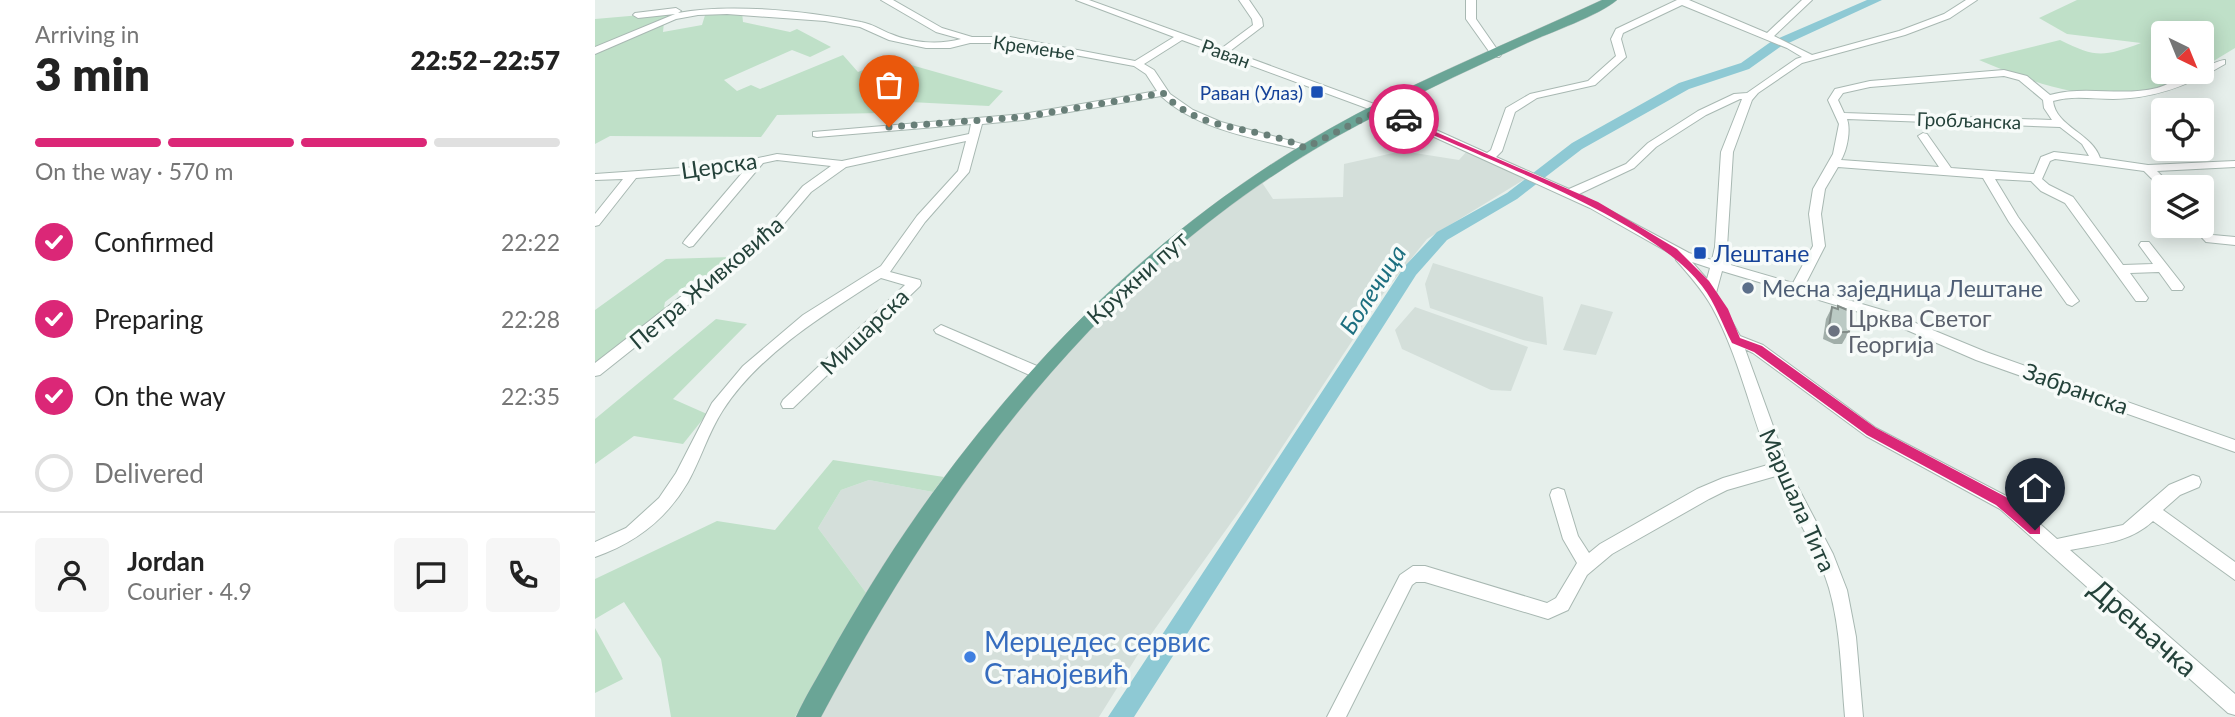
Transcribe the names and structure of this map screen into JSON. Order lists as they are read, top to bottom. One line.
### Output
{"streets":{"main road":["Кружни пут"],"street":["Кремење","Раван","Гробљанска","Церска","Петра Живковића","Мишарска","Забранска","Маршала Тита","Дрењачка"]},"crossings":[["Раван","Кружни пут"],["Раван","Забранска"],["Раван","Маршала Тита"],["Гробљанска","Забранска"],["Церска","Петра Живковића"],["Маршала Тита","Дрењачка"]],"water":["Болечица"],"places":{"transit":["Раван (Улаз)","Лештане"],"other":["Месна заједница Лештане","Црква Светог Георгија","Мерцедес сервис Станојевић"]},"north":"bottom right","page":{"heading":["3 min","Arriving in","22:52–22:57"],"panel":["Jordan","Courier · 4.9"],"bar":"On the way · 570 m","list":[["Confirmed","22:22"],["Preparing","22:28"],["On the way","22:35"],"Delivered"]}}
